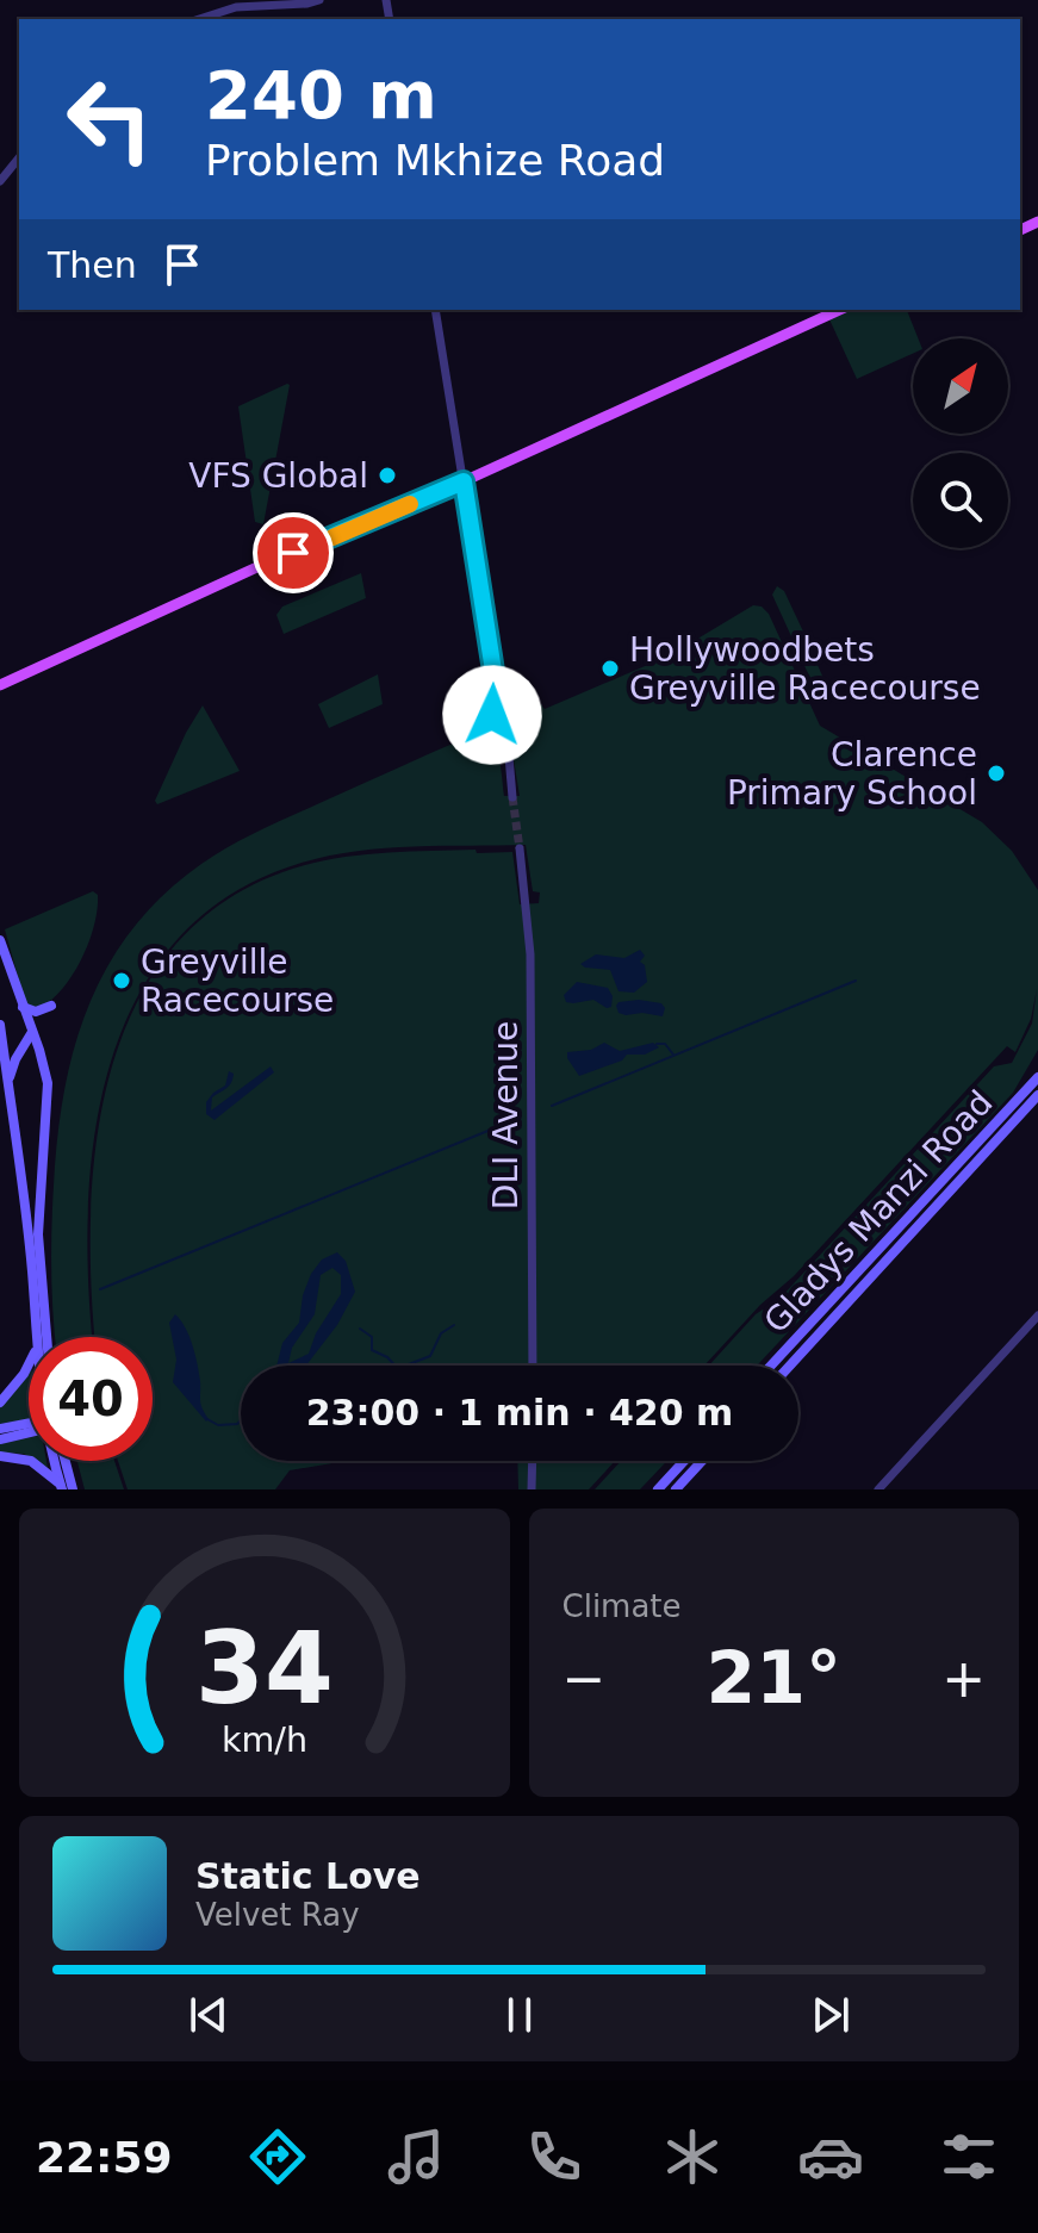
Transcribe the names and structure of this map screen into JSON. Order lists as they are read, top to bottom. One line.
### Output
{"streets":{"main road":["Gladys Manzi Road"],"street":["DLI Avenue"]},"places":["VFS Global","Hollywoodbets Greyville Racecourse","Clarence Primary School","Greyville Racecourse"],"north":"top right","page":{"turn":["240 m","Problem Mkhize Road"],"then":"Then","limit":"40","trip":"23:00 · 1 min · 420 m","tile":"Climate","heat":["−","21°","+"],"song":["Static Love","Velvet Ray"],"tabs":"22:59","gauge":["34","km/h"]}}
